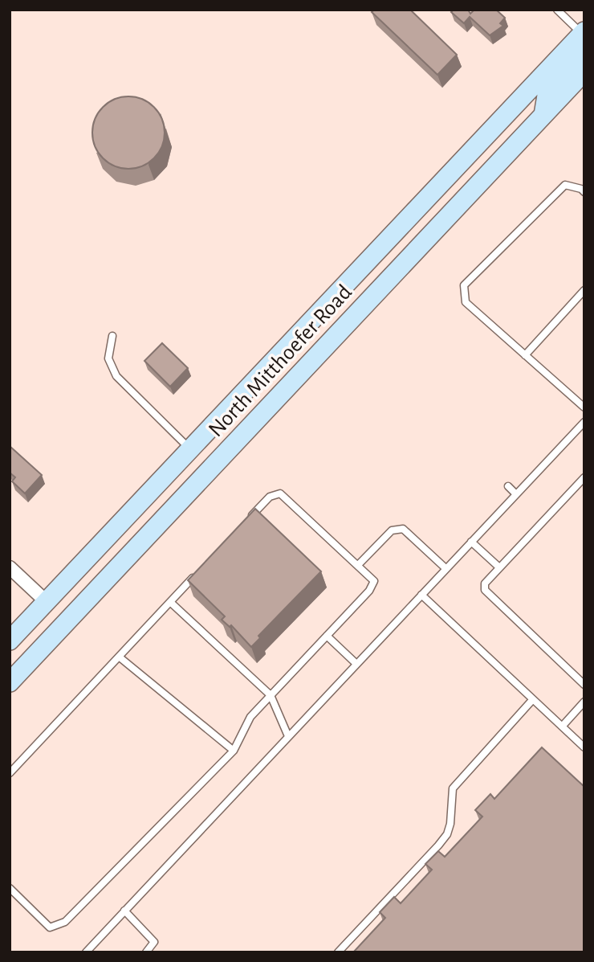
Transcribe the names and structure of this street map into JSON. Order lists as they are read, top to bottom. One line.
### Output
{"streets":{"main road":["North Mitthoefer Road"]}}
